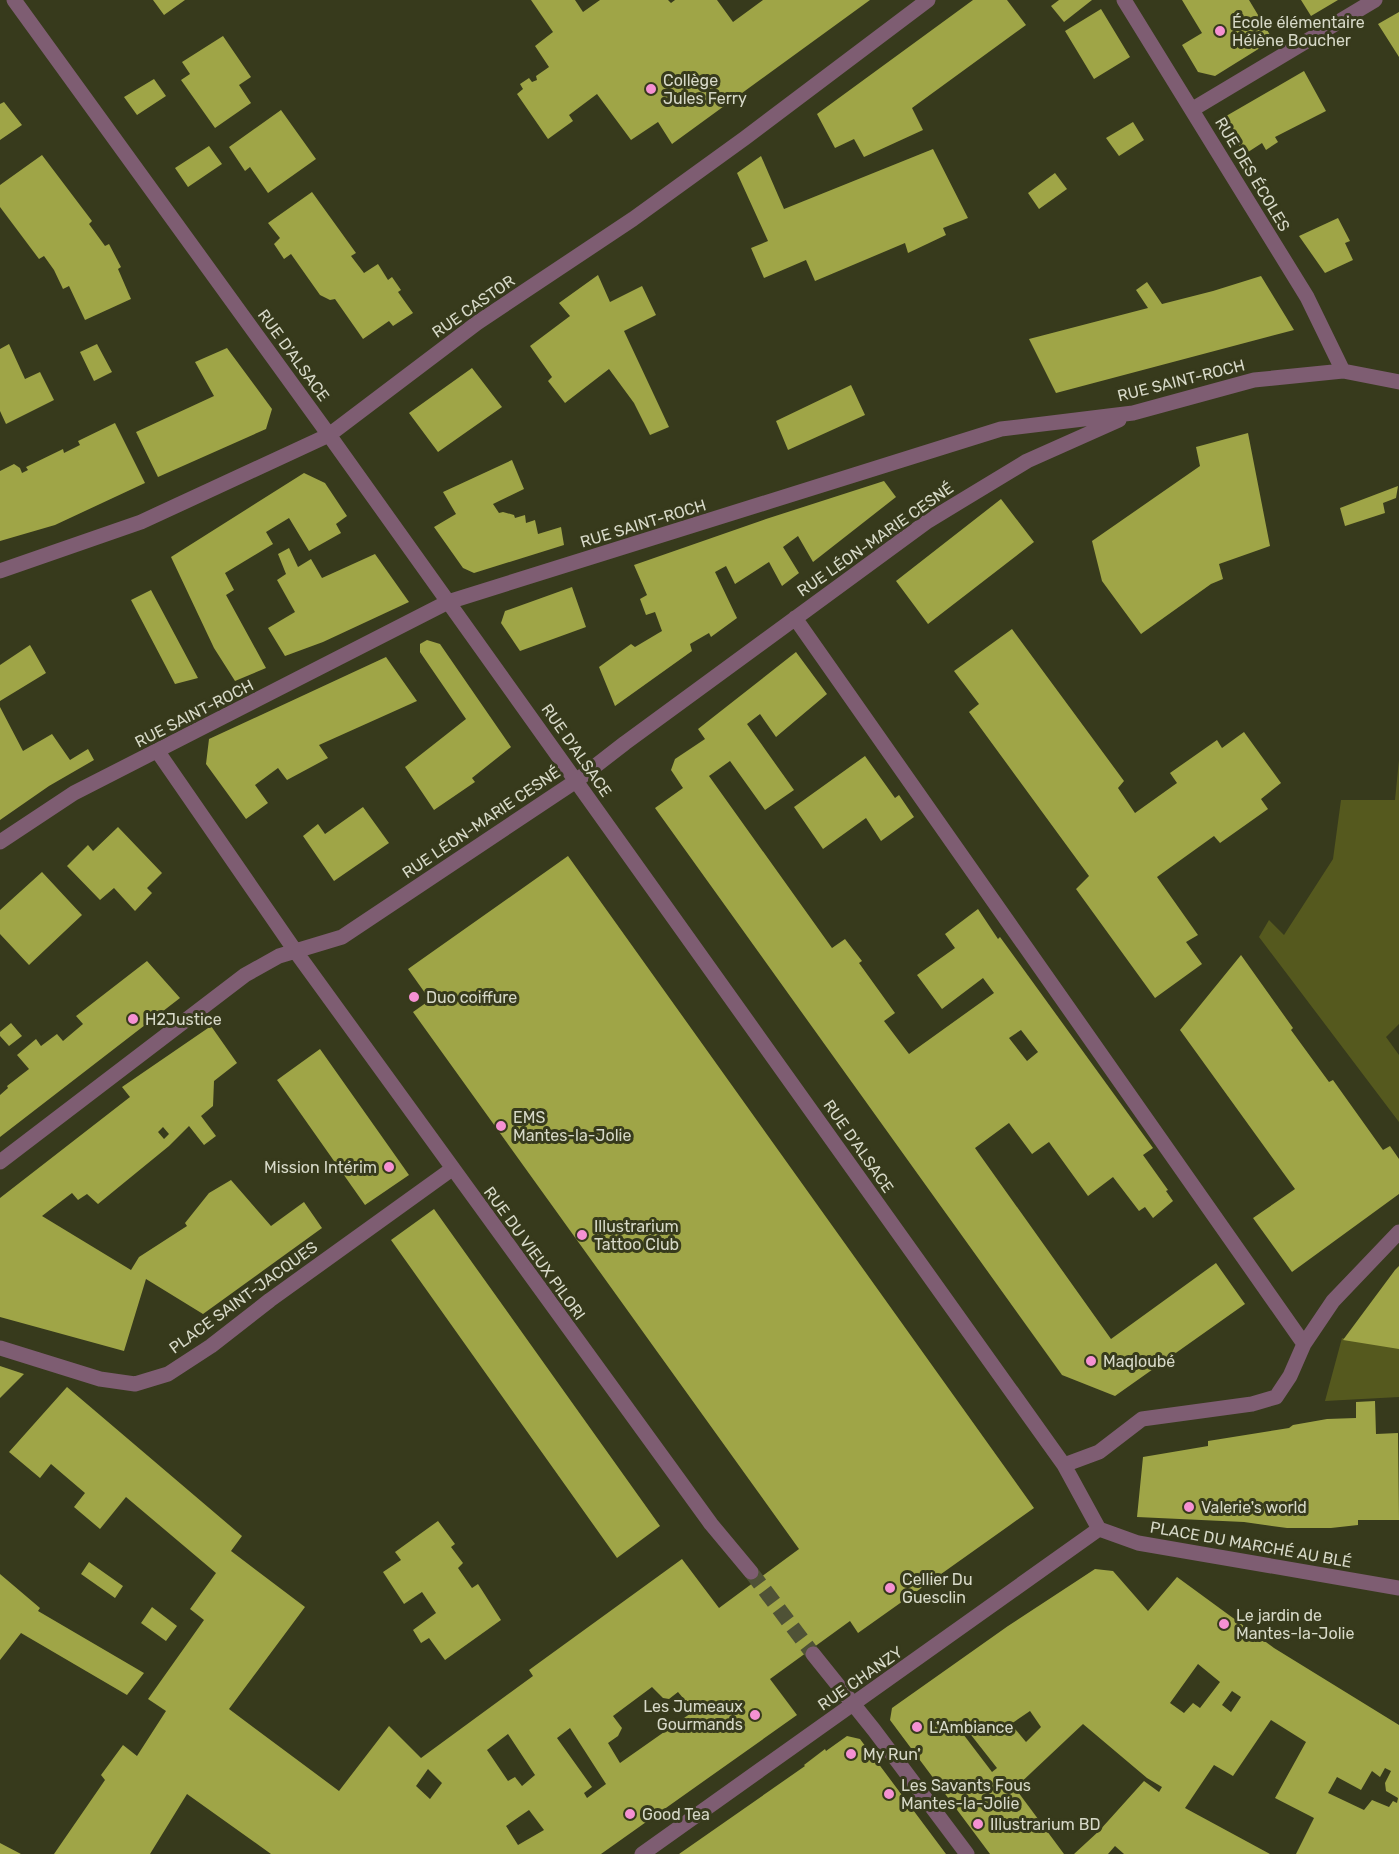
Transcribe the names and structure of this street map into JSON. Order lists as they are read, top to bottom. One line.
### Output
{"streets":{"street":["RUE DES ÉCOLES","RUE CASTOR","RUE D'ALSACE","RUE SAINT-ROCH","RUE LÉON-MARIE CESNÉ","RUE DU VIEUX PILORI","PLACE SAINT-JACQUES","PLACE DU MARCHÉ AU BLÉ","RUE CHANZY"]},"crossings":[["RUE DES ÉCOLES","RUE SAINT-ROCH"],["RUE CASTOR","RUE D'ALSACE"],["RUE D'ALSACE","RUE SAINT-ROCH"],["RUE D'ALSACE","RUE LÉON-MARIE CESNÉ"],["RUE D'ALSACE","PLACE DU MARCHÉ AU BLÉ"],["RUE D'ALSACE","RUE CHANZY"],["RUE SAINT-ROCH","RUE LÉON-MARIE CESNÉ"],["RUE SAINT-ROCH","RUE DU VIEUX PILORI"],["RUE LÉON-MARIE CESNÉ","RUE DU VIEUX PILORI"],["RUE DU VIEUX PILORI","PLACE SAINT-JACQUES"],["PLACE DU MARCHÉ AU BLÉ","RUE CHANZY"]],"places":["École élémentaire Hélène Boucher","Collège Jules Ferry","Duo coiffure","H2Justice","EMS Mantes-la-Jolie","Mission Intérim","Illustrarium Tattoo Club","Maqloubé","Valerie's world","Cellier Du Guesclin","Le jardin de Mantes-la-Jolie","Les Jumeaux Gourmands","L'Ambiance","My Run'","Les Savants Fous Mantes-la-Jolie","Good Tea","Illustrarium BD"]}
